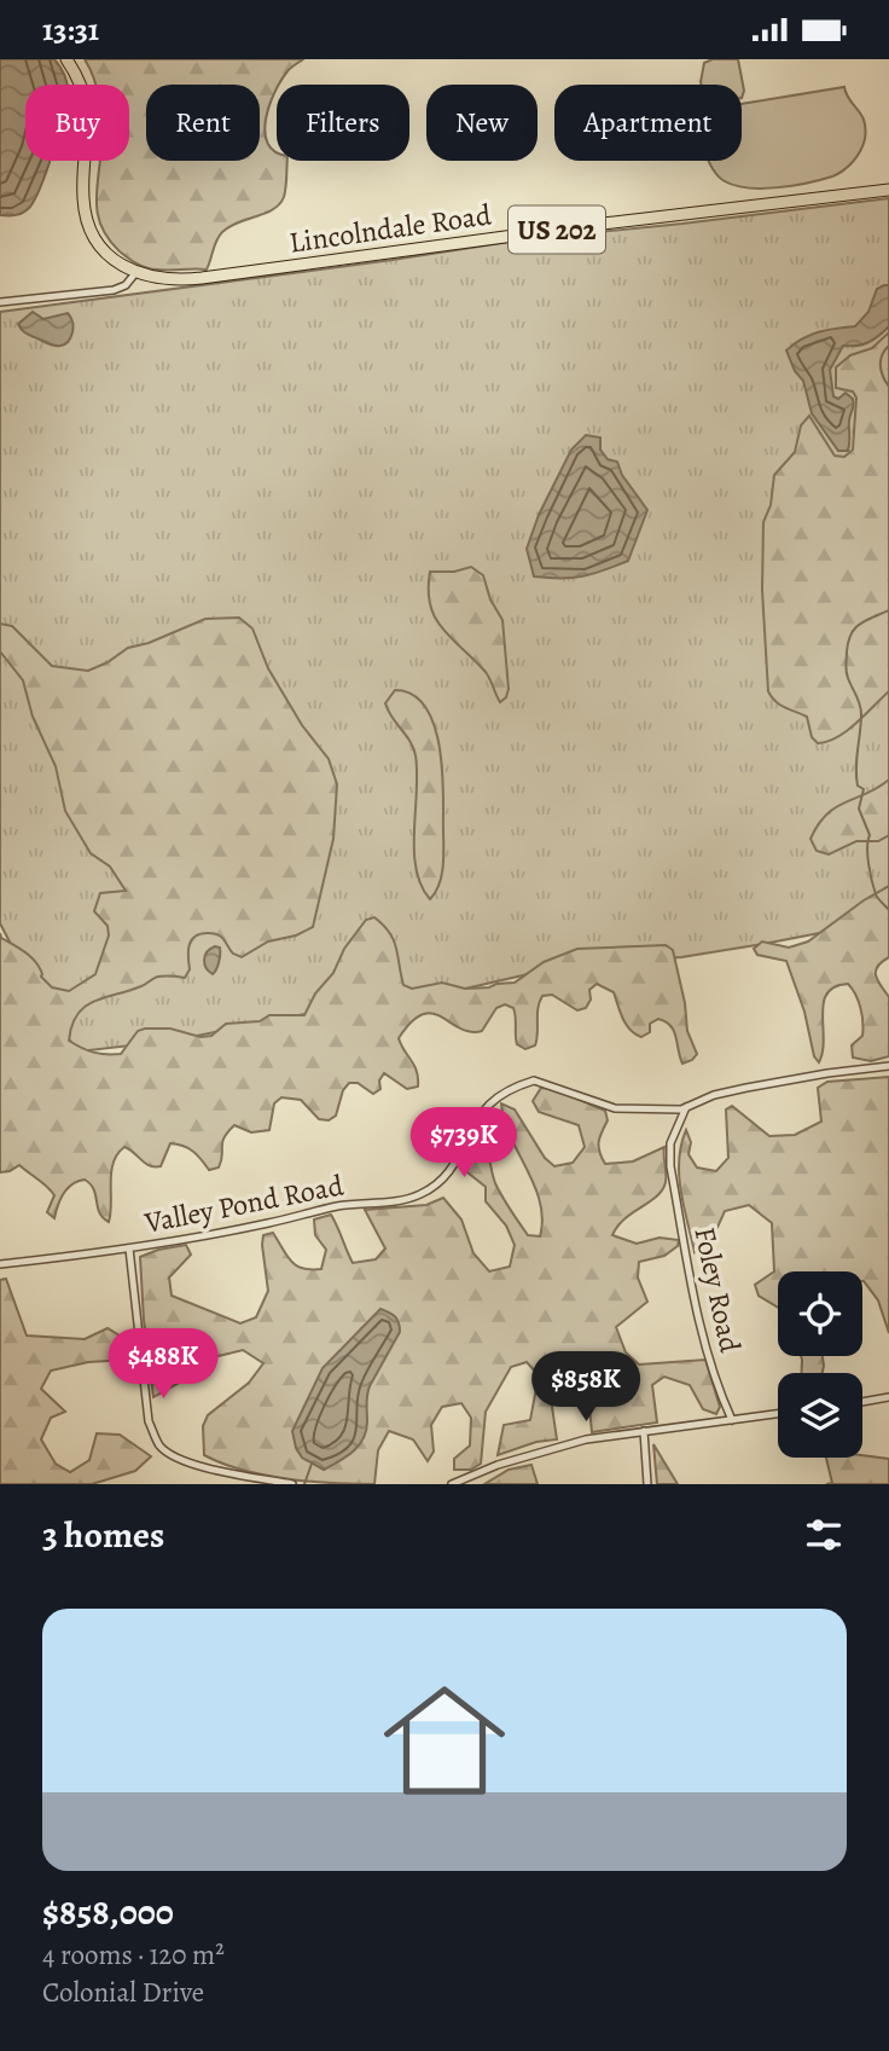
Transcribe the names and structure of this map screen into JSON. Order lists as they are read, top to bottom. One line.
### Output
{"streets":{"main road":["Lincolndale Road","US 202"],"street":["Valley Pond Road","Foley Road"]},"crossings":[["Valley Pond Road","Foley Road"]],"page":{"status":"13:31","chip":["Buy","Rent","Filters","New","Apartment"],"price":["$739K","$488K","$858K"],"heading":"3 homes","list":[{"name":"$858,000","note":"4 rooms · 120 m² · Colonial Drive"}]}}
